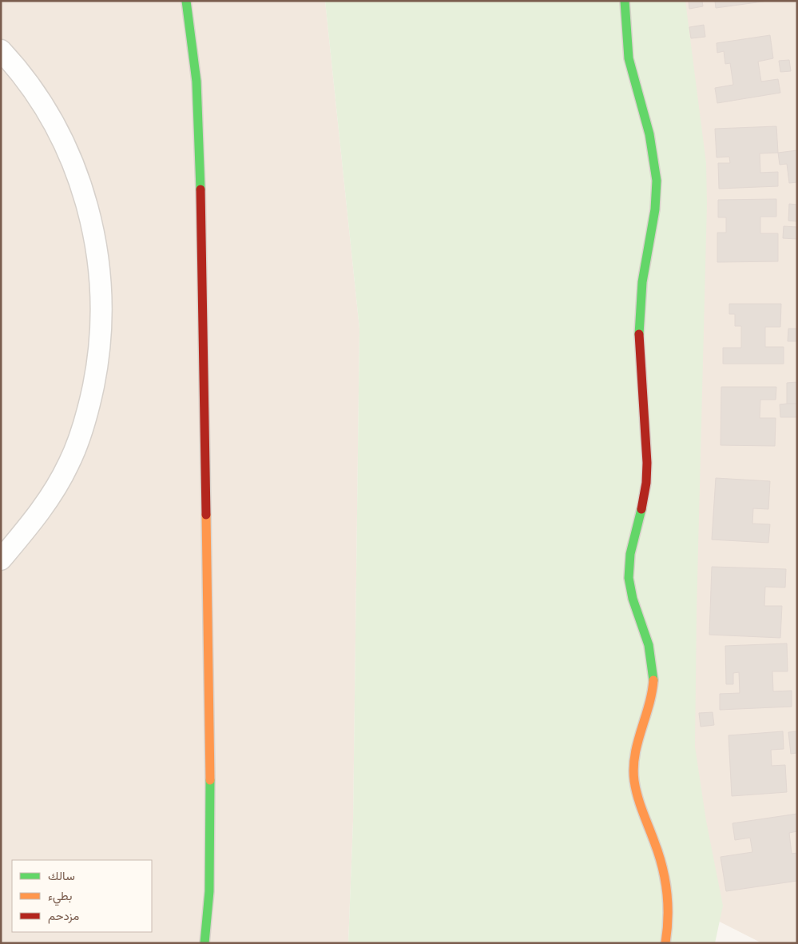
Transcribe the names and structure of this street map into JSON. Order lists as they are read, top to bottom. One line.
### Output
{"legend":["سالك","بطيء","مزدحم"]}
